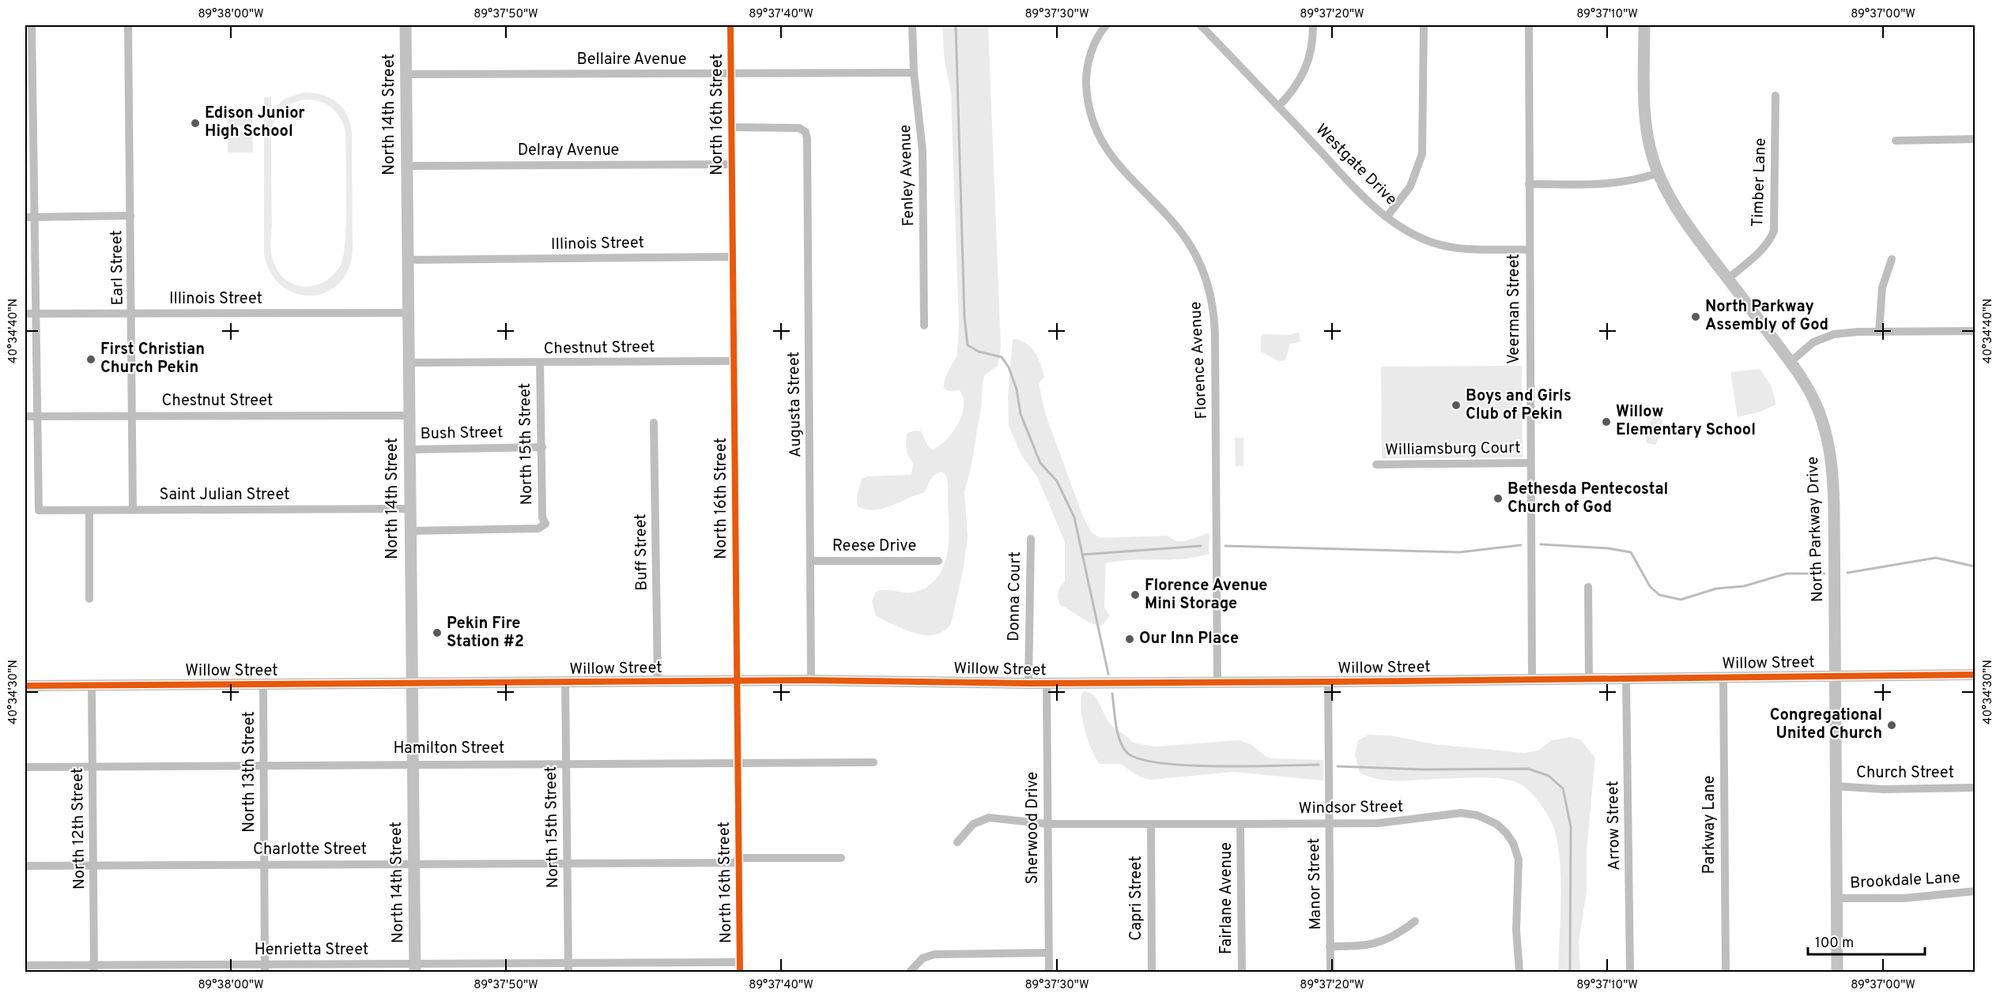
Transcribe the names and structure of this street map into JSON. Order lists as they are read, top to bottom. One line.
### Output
{"streets":{"main road":["North 14th Street","North Parkway Drive"],"street":["Bellaire Avenue","North 16th Street","Delray Avenue","Westgate Drive","Fenley Avenue","Timber Lane","Illinois Street","Earl Street","Veerman Street","Chestnut Street","Florence Avenue","Augusta Street","Bush Street","North 15th Street","Williamsburg Court","Saint Julian Street","Reese Drive","Buff Street","Donna Court","Willow Street","Hamilton Street","North 13th Street","Church Street","Windsor Street","Parkway Lane","Arrow Street","Sherwood Drive","North 12th Street","Charlotte Street","Brookdale Lane","Manor Street","Capri Street","Fairlane Avenue","Henrietta Street"]},"crossings":[["Bellaire Avenue","North 14th Street"],["Bellaire Avenue","North 16th Street"],["Bellaire Avenue","Fenley Avenue"],["North 14th Street","Delray Avenue"],["North 14th Street","Illinois Street"],["North 14th Street","Chestnut Street"],["North 14th Street","Bush Street"],["North 14th Street","North 15th Street"],["North 14th Street","Saint Julian Street"],["North 14th Street","Willow Street"],["North 14th Street","Hamilton Street"],["North 14th Street","Charlotte Street"],["North 14th Street","Henrietta Street"],["North 16th Street","Delray Avenue"],["North 16th Street","Illinois Street"],["North 16th Street","Chestnut Street"],["North 16th Street","Augusta Street"],["North 16th Street","Willow Street"],["North 16th Street","Hamilton Street"],["North 16th Street","Charlotte Street"],["North 16th Street","Henrietta Street"],["Westgate Drive","Veerman Street"],["Timber Lane","North Parkway Drive"],["Illinois Street","Earl Street"],["Earl Street","Chestnut Street"],["Earl Street","Saint Julian Street"],["Veerman Street","Williamsburg Court"],["Veerman Street","Willow Street"],["Chestnut Street","North 15th Street"],["Chestnut Street","Saint Julian Street"],["Florence Avenue","Willow Street"],["Augusta Street","Reese Drive"],["Augusta Street","Willow Street"],["Bush Street","North 15th Street"],["North 15th Street","Willow Street"],["North 15th Street","Hamilton Street"],["North 15th Street","Charlotte Street"],["North 15th Street","Henrietta Street"],["North Parkway Drive","Willow Street"],["North Parkway Drive","Church Street"],["North Parkway Drive","Brookdale Lane"],["Buff Street","Willow Street"],["Donna Court","Willow Street"],["Willow Street","North 13th Street"],["Willow Street","Parkway Lane"],["Willow Street","Arrow Street"],["Willow Street","Sherwood Drive"],["Willow Street","North 12th Street"],["Willow Street","Manor Street"],["Hamilton Street","North 13th Street"],["Hamilton Street","North 12th Street"],["North 13th Street","Charlotte Street"],["North 13th Street","Henrietta Street"],["Windsor Street","Sherwood Drive"],["Windsor Street","Manor Street"],["Windsor Street","Capri Street"],["Windsor Street","Fairlane Avenue"],["North 12th Street","Charlotte Street"],["North 12th Street","Henrietta Street"]],"places":["Edison Junior High School","North Parkway Assembly of God","First Christian Church Pekin","Boys and Girls Club of Pekin","Willow Elementary School","Bethesda Pentecostal Church of God","Florence Avenue Mini Storage","Pekin Fire Station #2","Our Inn Place","Congregational United Church"],"scale_bar":"100 m","coordinates":["89°38'00\"W","89°37'50\"W","89°37'40\"W","89°37'30\"W","89°37'20\"W","89°37'10\"W","89°37'00\"W","40°34'40\"N","40°34'30\"N"]}
